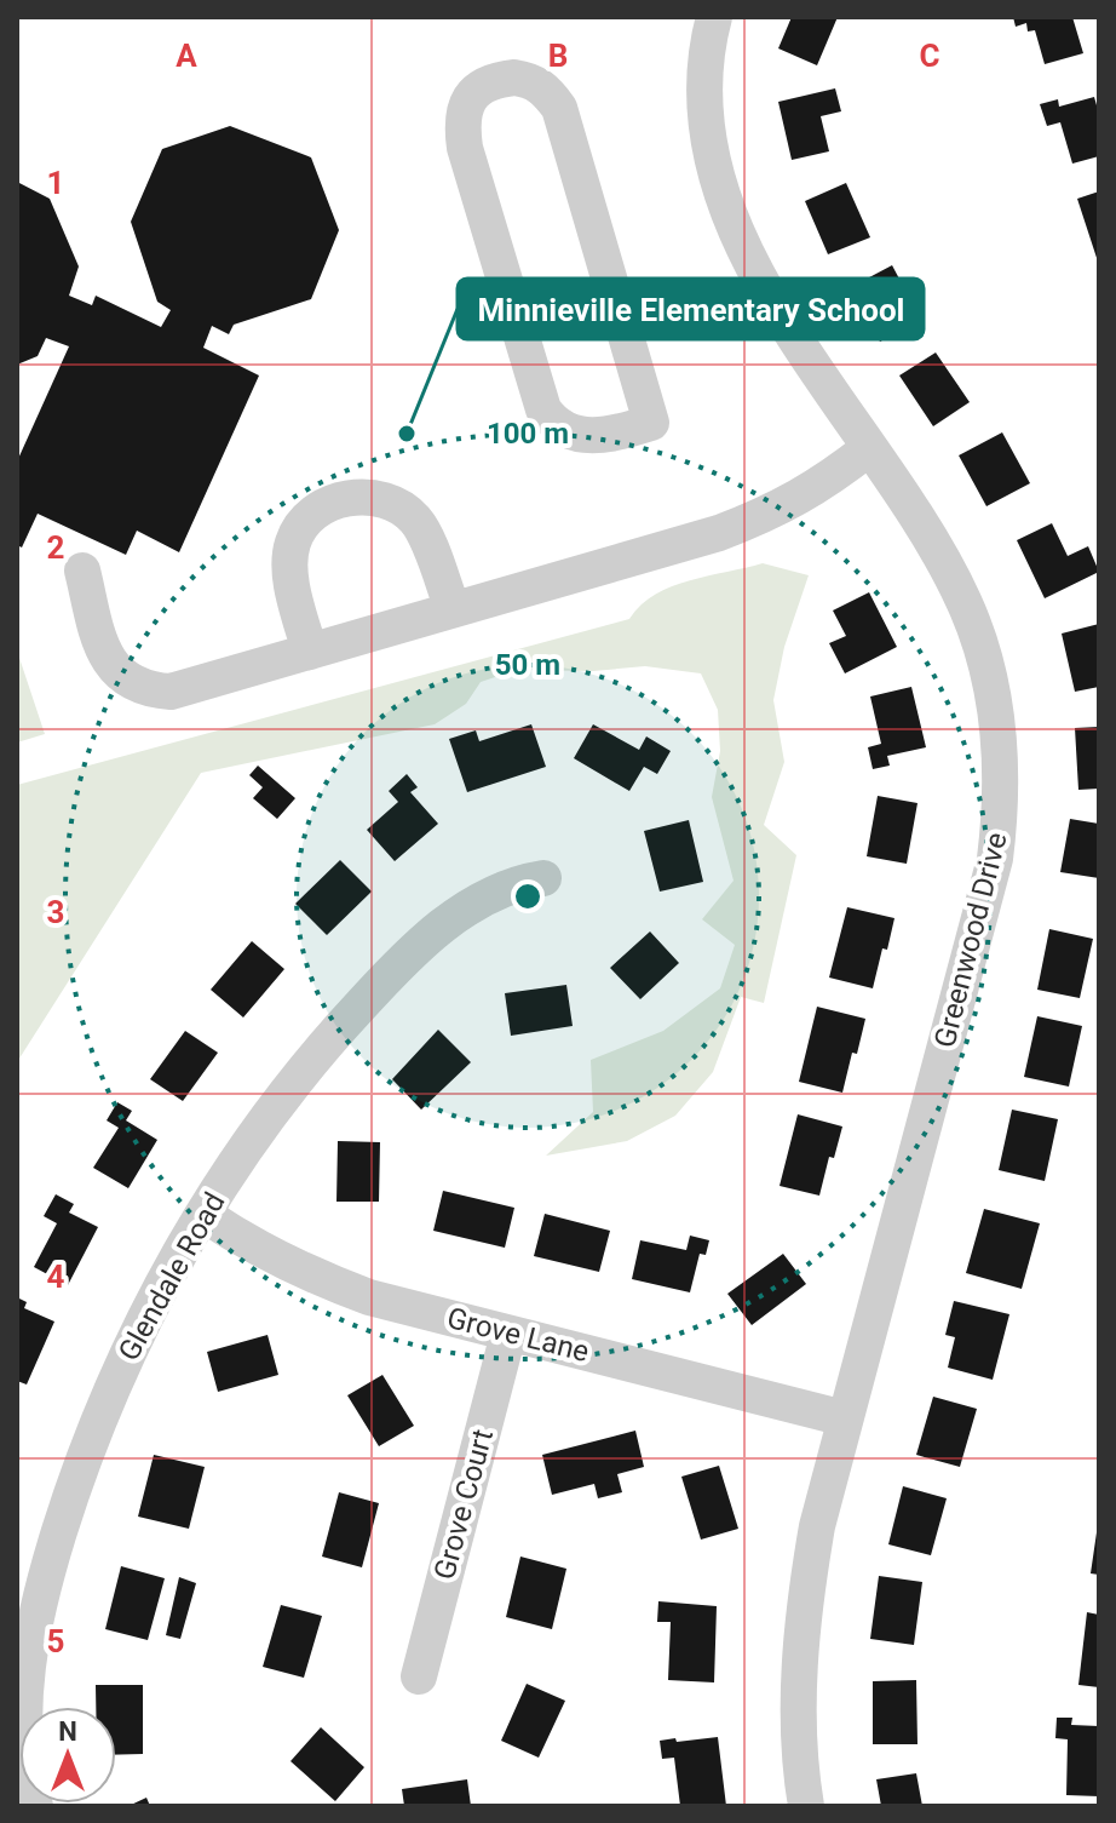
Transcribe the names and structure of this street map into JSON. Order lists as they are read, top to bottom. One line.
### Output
{"streets":{"street":["Greenwood Drive","Glendale Road","Grove Lane","Grove Court"]},"crossings":[["Greenwood Drive","Grove Lane"],["Glendale Road","Grove Lane"],["Grove Lane","Grove Court"]],"places":["Minnieville Elementary School"],"north":"top","grid":{"columns":["A","B","C"],"rows":["1","2","3","4","5"]},"rings":["100 m","50 m"]}
